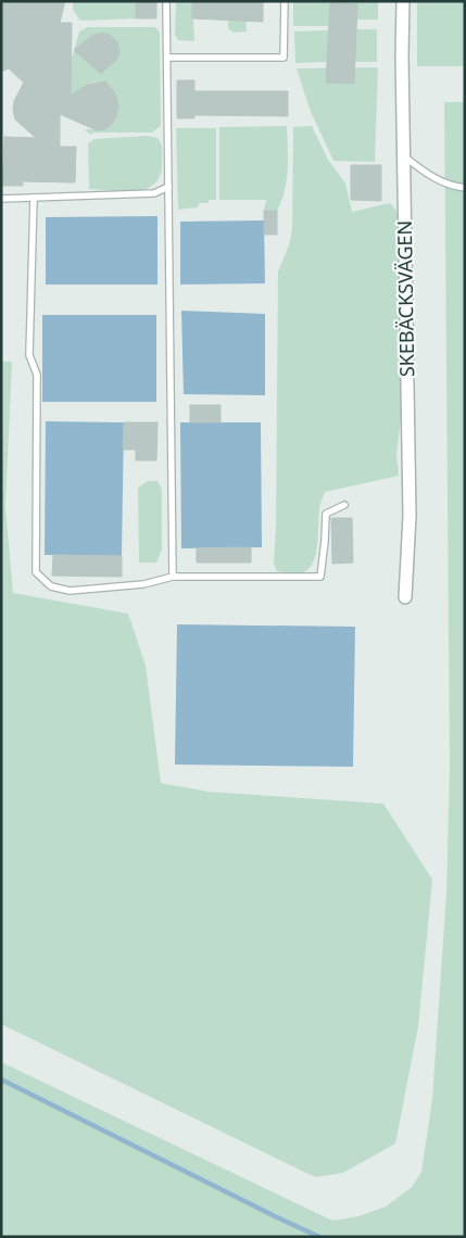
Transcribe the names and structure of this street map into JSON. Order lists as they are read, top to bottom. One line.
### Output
{"streets":{"street":["SKEBÄCKSVÄGEN"]}}
